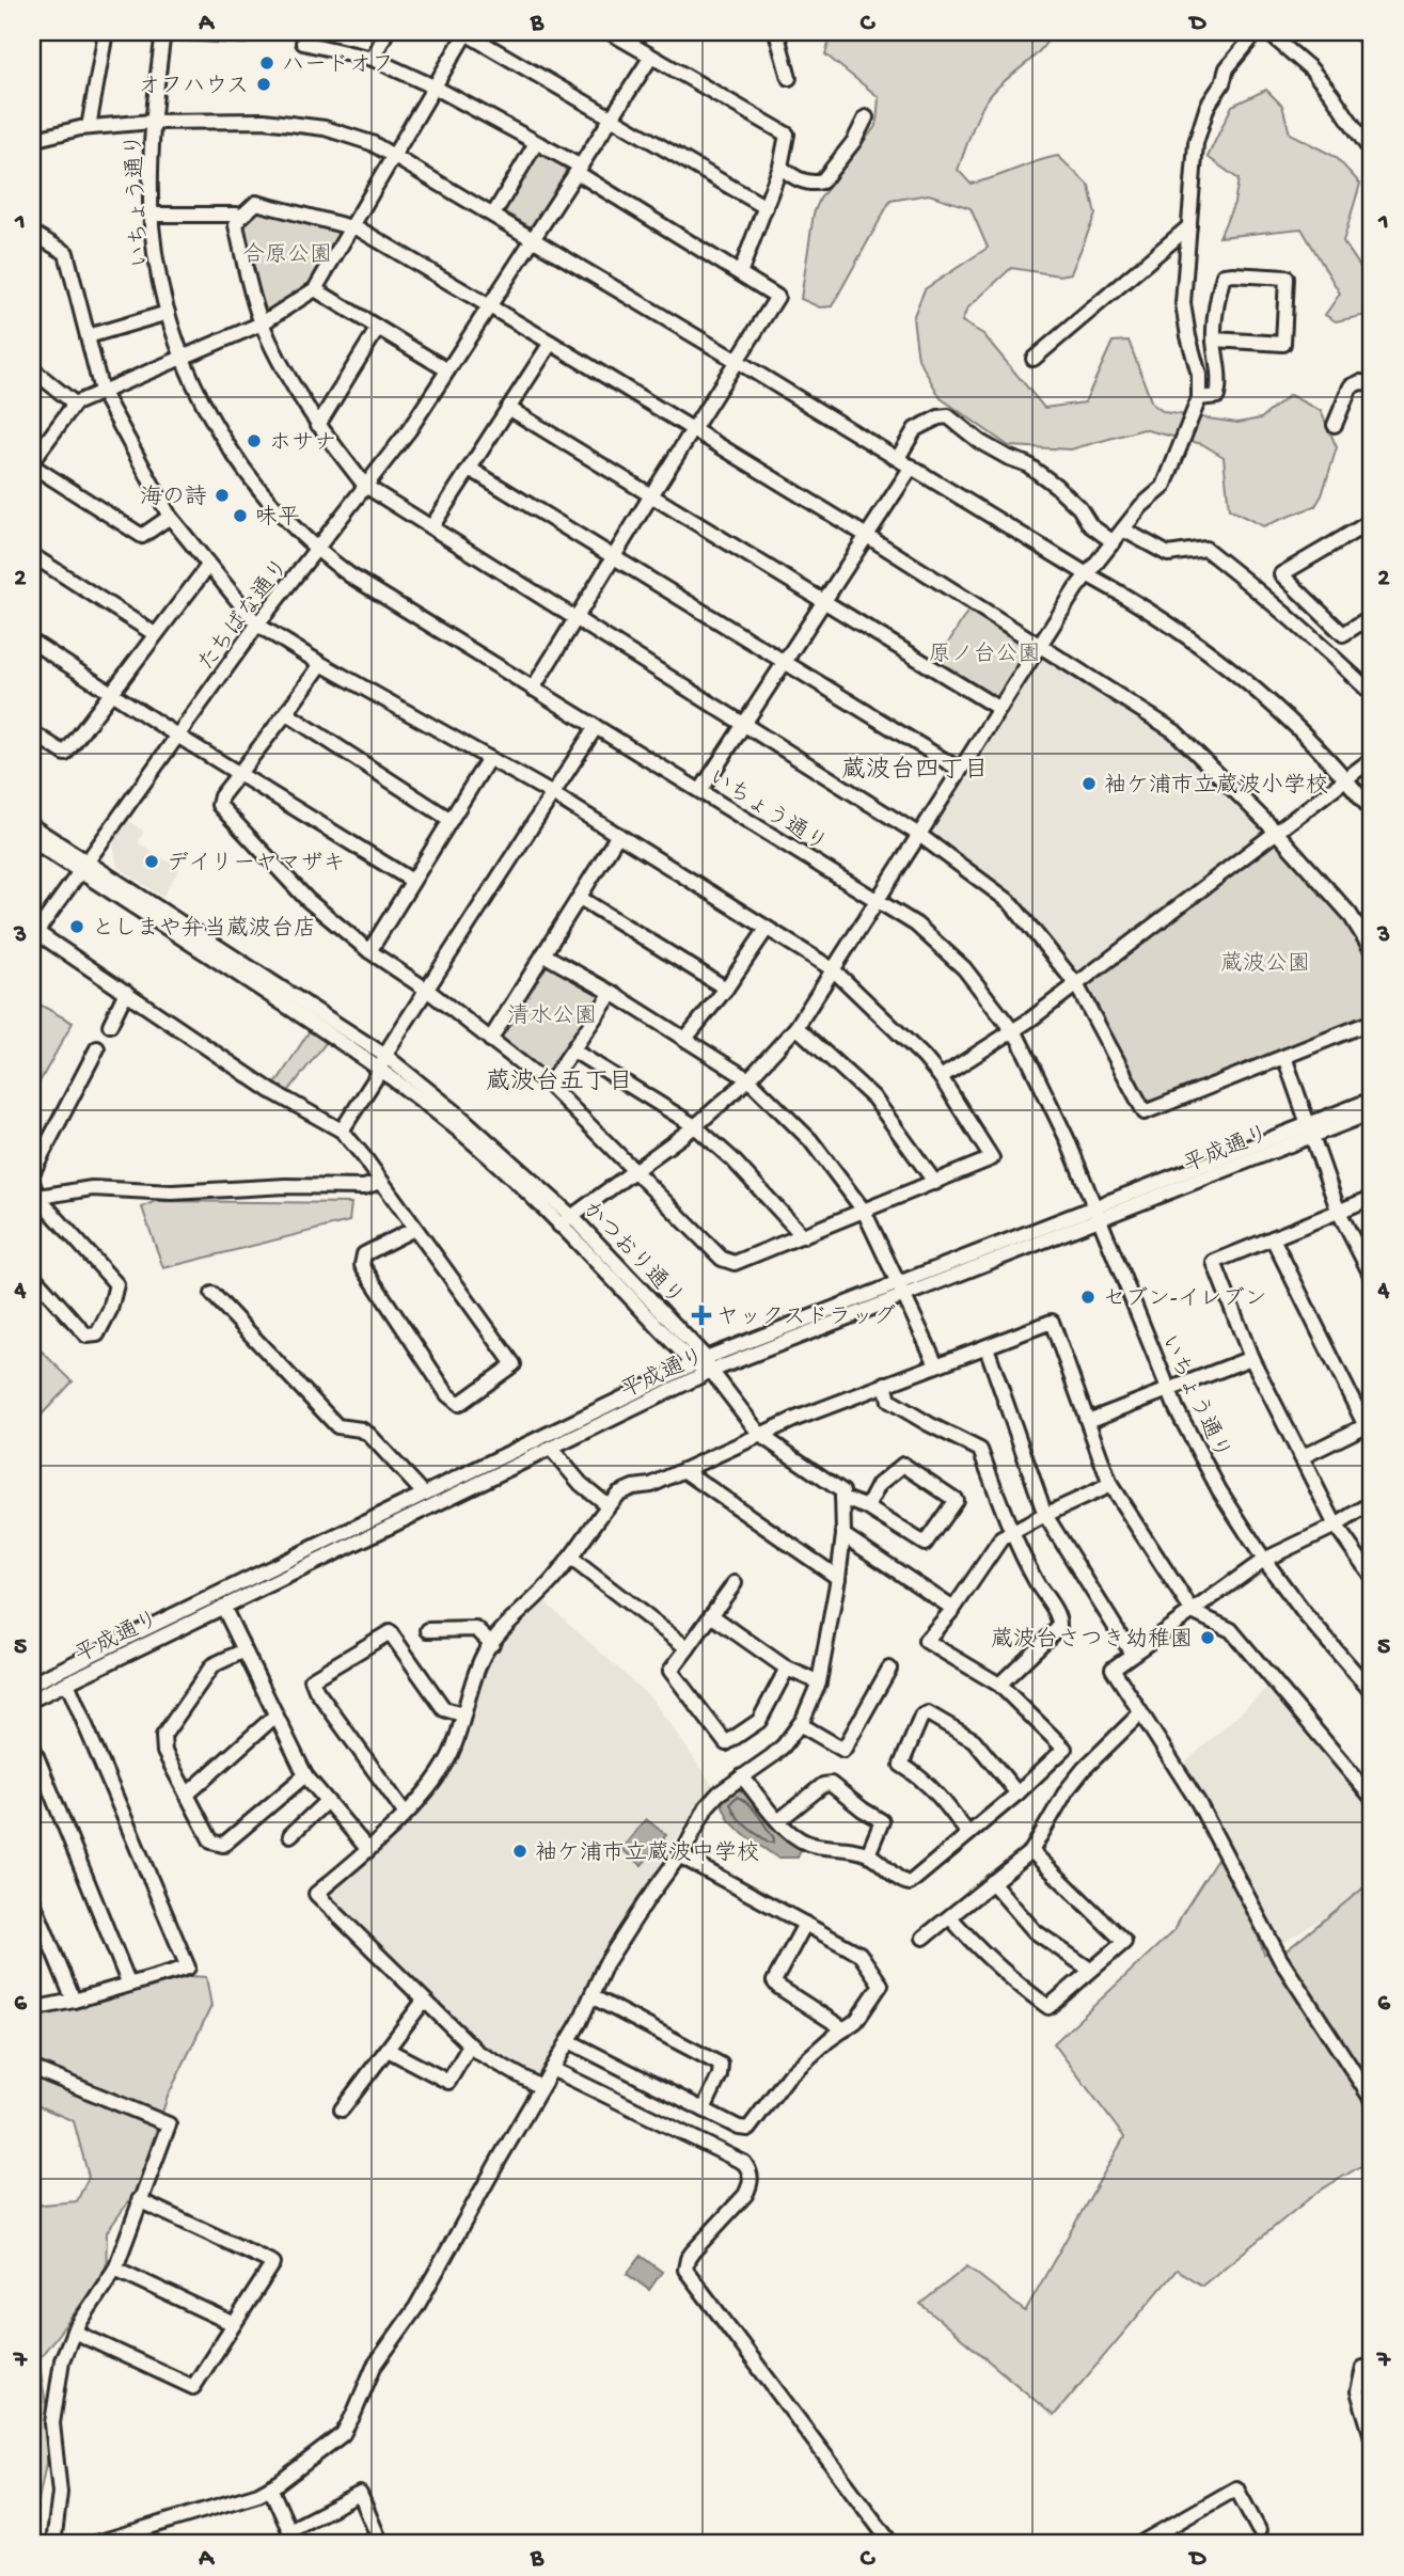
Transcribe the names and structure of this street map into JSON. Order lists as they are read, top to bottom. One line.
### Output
{"streets":{"street":["いちょう通り","たちばな通り","平成通り","かつおり通り"]},"crossings":[["いちょう通り","たちばな通り"],["いちょう通り","平成通り"],["たちばな通り","かつおり通り"],["平成通り","かつおり通り"]],"districts":["蔵波台四丁目","蔵波台五丁目"],"parks":["合原公園","原ノ台公園","蔵波公園","清水公園"],"places":{"other":["ハードオフ","オフハウス","ホサナ","海の詩","味平","袖ケ浦市立蔵波小学校","デイリーヤマザキ","としまや弁当蔵波台店","セブン-イレブン","蔵波台さつき幼稚園","袖ケ浦市立蔵波中学校"],"health":["ヤックスドラッグ"]},"grid":{"columns":["A","B","C","D"],"rows":["1","2","3","4","5","6","7"]}}
